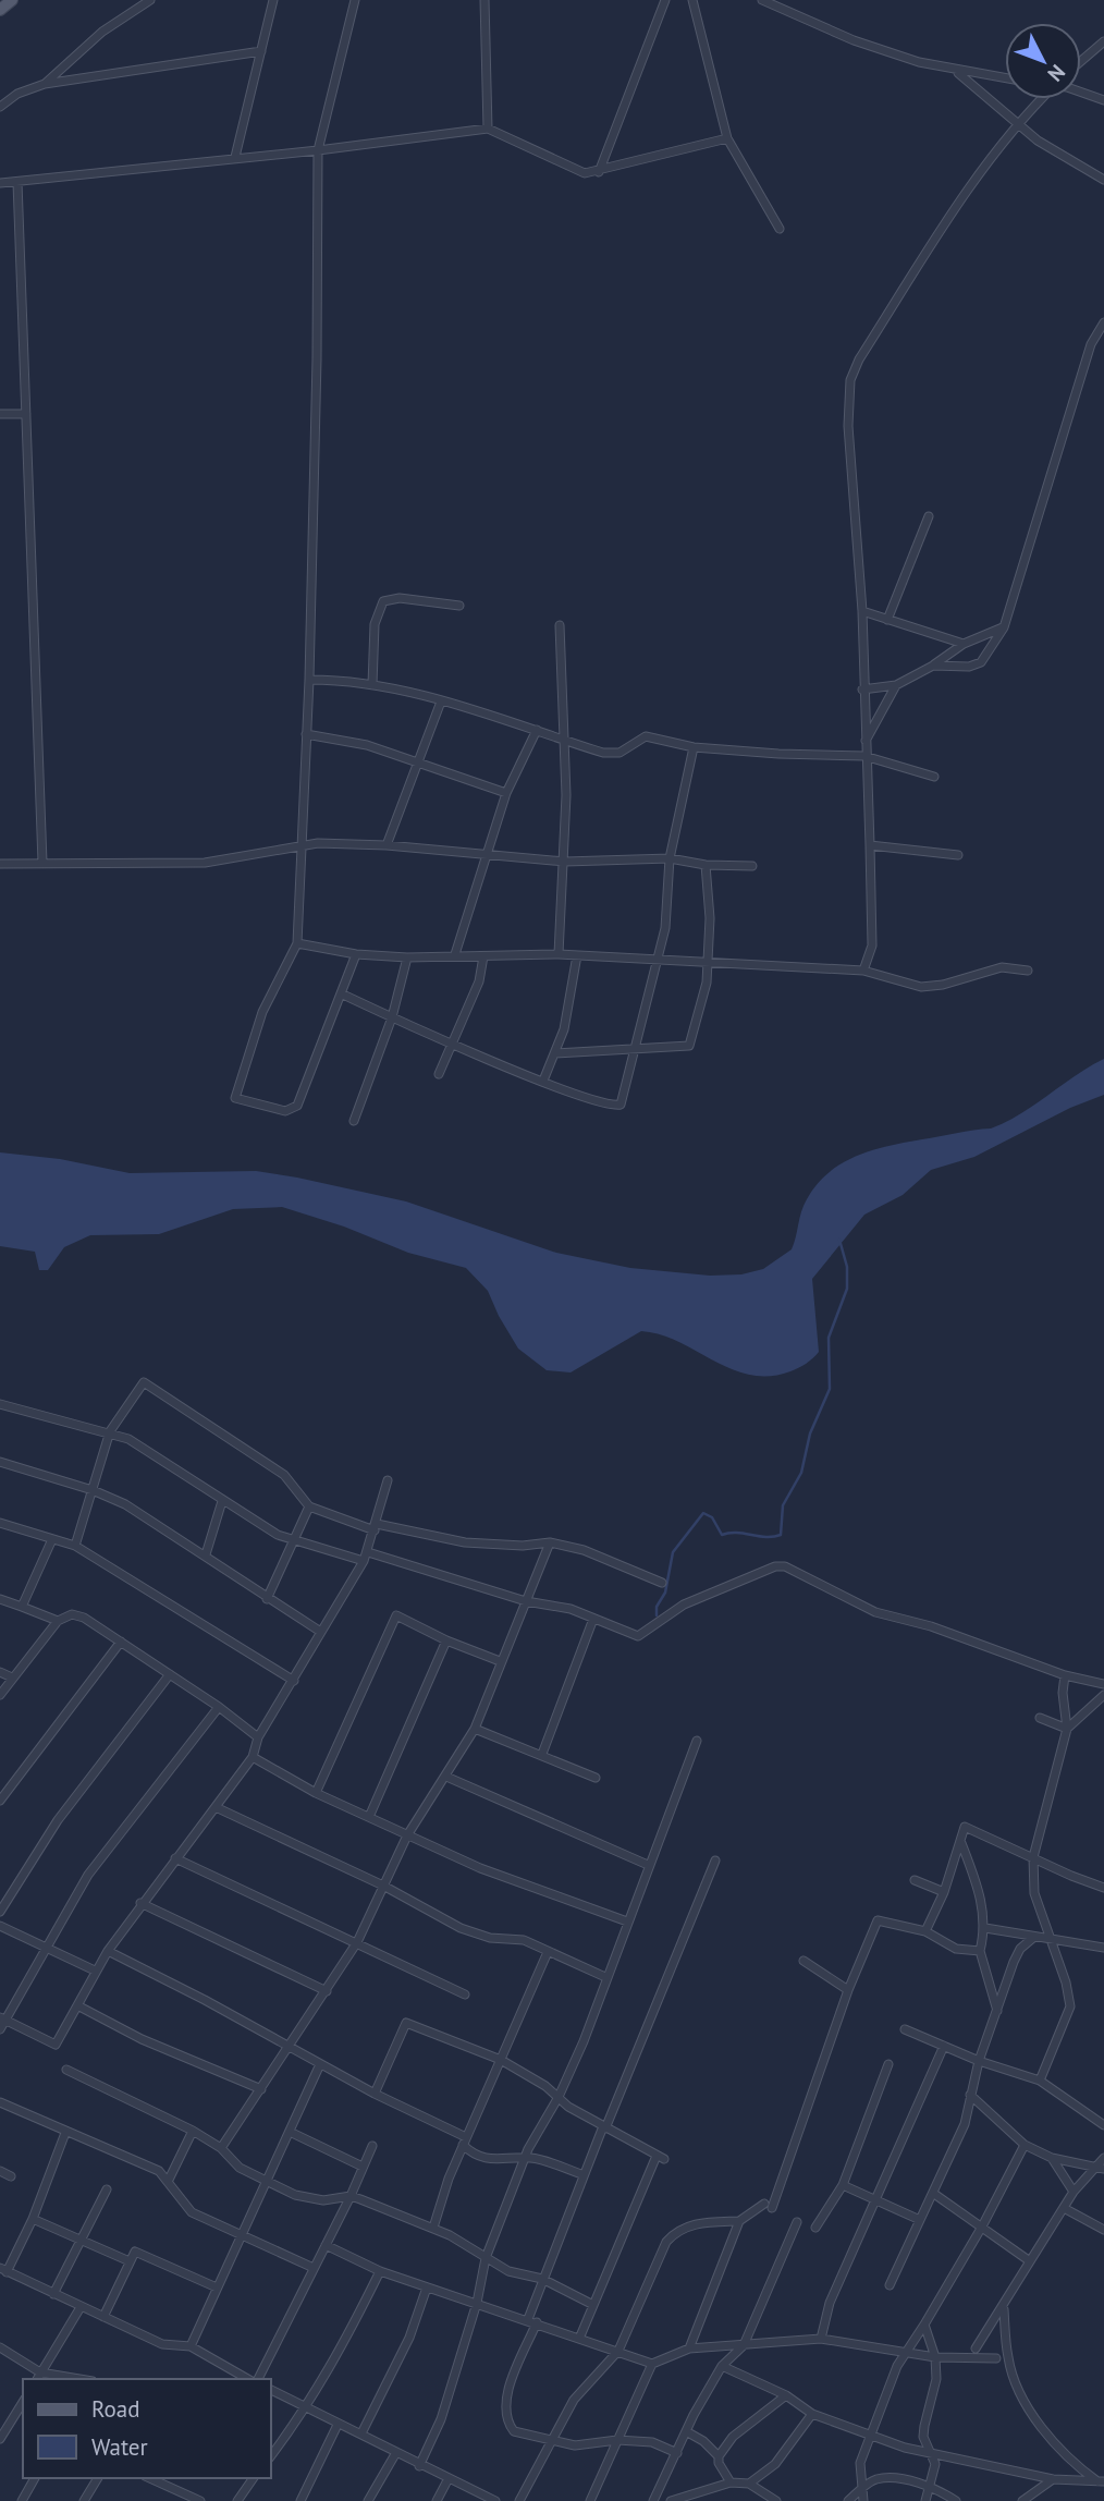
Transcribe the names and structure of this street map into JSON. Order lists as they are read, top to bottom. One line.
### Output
{"legend":["Road","Water"],"north":"bottom right"}
